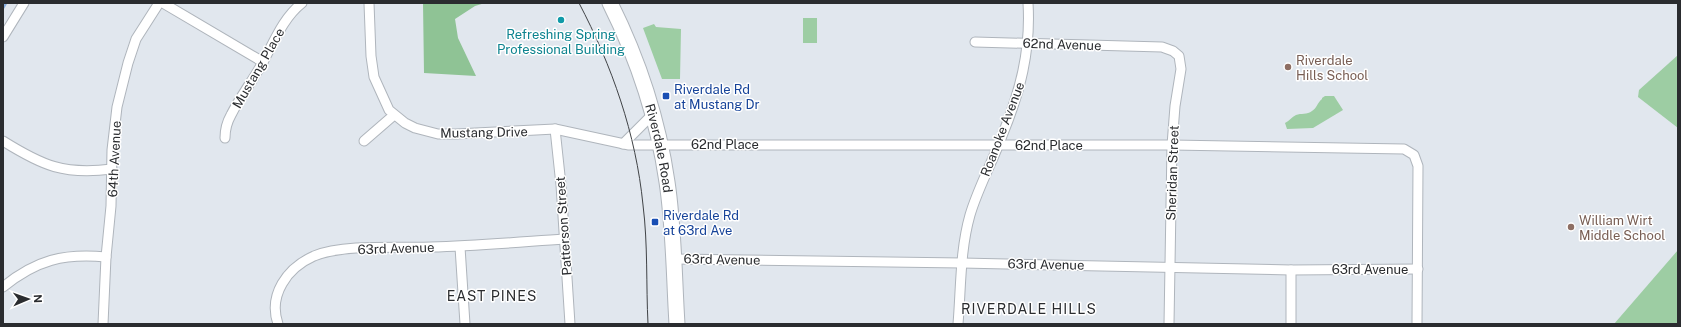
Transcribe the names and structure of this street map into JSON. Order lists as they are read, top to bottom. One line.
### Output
{"streets":{"main road":["Riverdale Road"],"street":["62nd Avenue","Mustang Place","Roanoke Avenue","Mustang Drive","62nd Place","64th Avenue","Sheridan Street","Patterson Street","63rd Avenue"]},"crossings":[["62nd Avenue","Roanoke Avenue"],["62nd Avenue","Sheridan Street"],["Roanoke Avenue","62nd Place"],["Roanoke Avenue","63rd Avenue"],["Mustang Drive","62nd Place"],["Mustang Drive","Riverdale Road"],["Mustang Drive","Patterson Street"],["62nd Place","Riverdale Road"],["62nd Place","Sheridan Street"],["62nd Place","63rd Avenue"],["Riverdale Road","63rd Avenue"],["Sheridan Street","63rd Avenue"],["Patterson Street","63rd Avenue"]],"districts":["EAST PINES","RIVERDALE HILLS"],"places":{"other":["Refreshing Spring Professional Building","Riverdale Hills School","William Wirt Middle School"],"transit":["Riverdale Rd at Mustang Dr","Riverdale Rd at 63rd Ave"]},"north":"right"}
